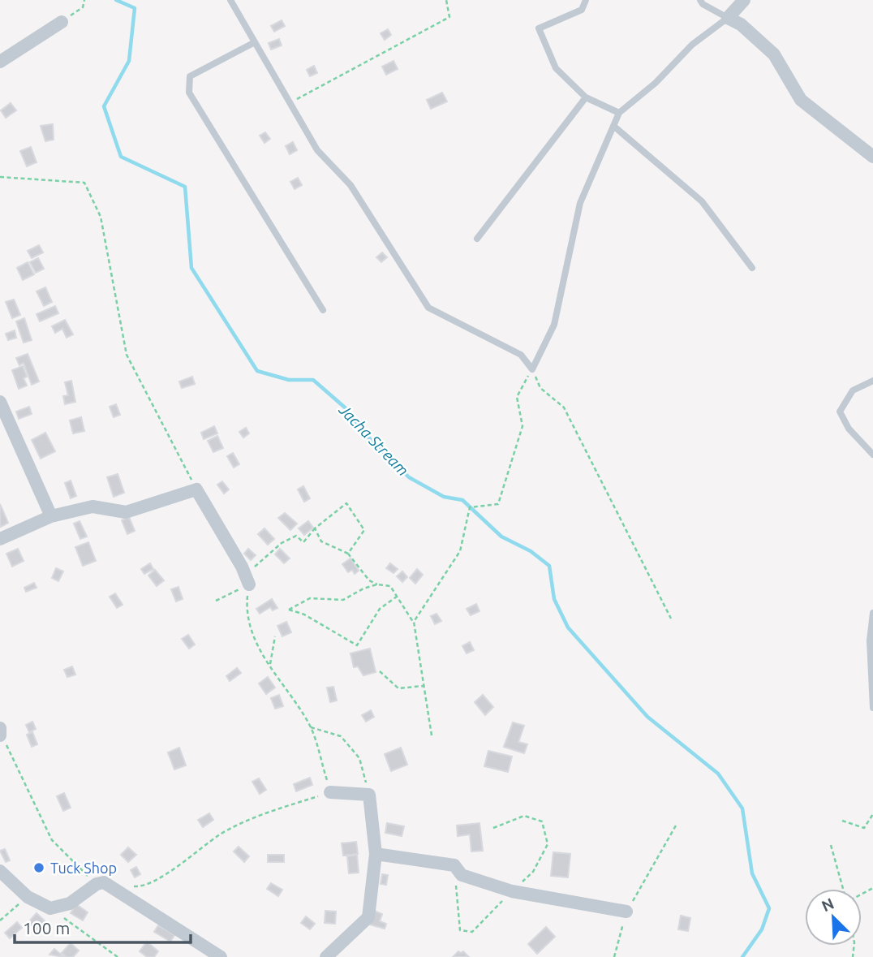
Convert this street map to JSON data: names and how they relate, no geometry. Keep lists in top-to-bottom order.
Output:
{
  "water": ["Jacha Stream"],
  "places": ["Tuck Shop"],
  "scale_bar": "100 m",
  "north": "top left"
}
